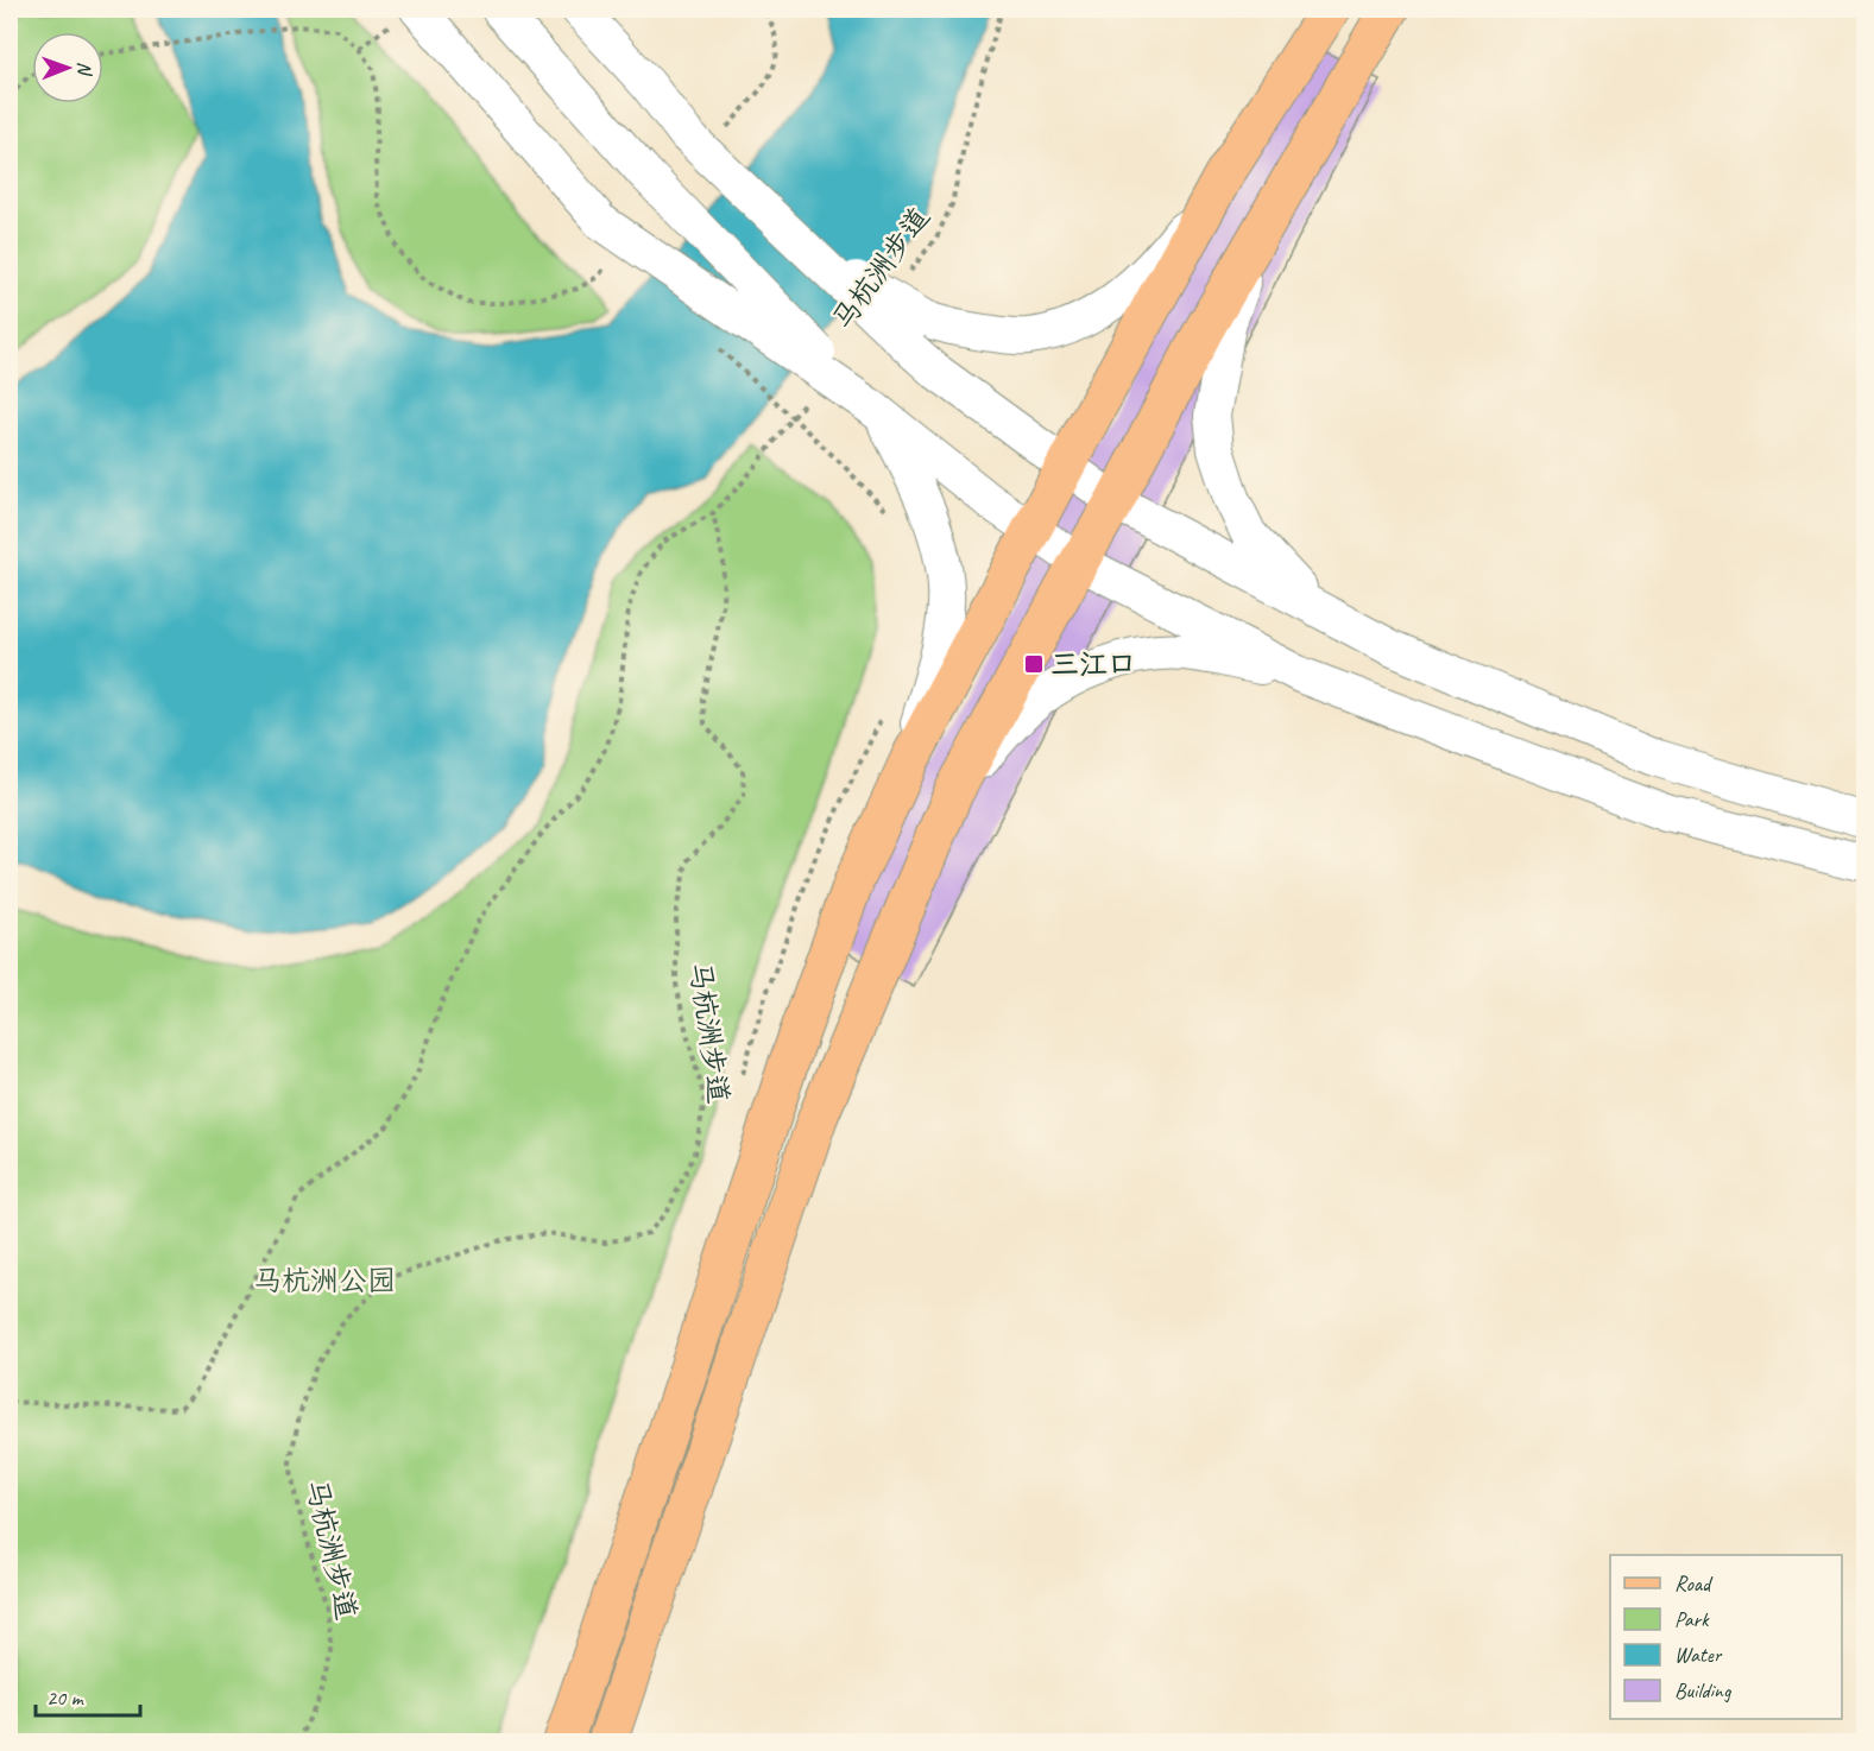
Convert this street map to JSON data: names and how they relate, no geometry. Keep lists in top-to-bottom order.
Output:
{
  "streets": {
    "path": ["马杭洲步道"]
  },
  "parks": ["马杭洲公园"],
  "places": {
    "transit": ["三江口"]
  },
  "legend": [
    "Road",
    "Park",
    "Water",
    "Building"
  ],
  "scale_bar": "20 m",
  "north": "right"
}
